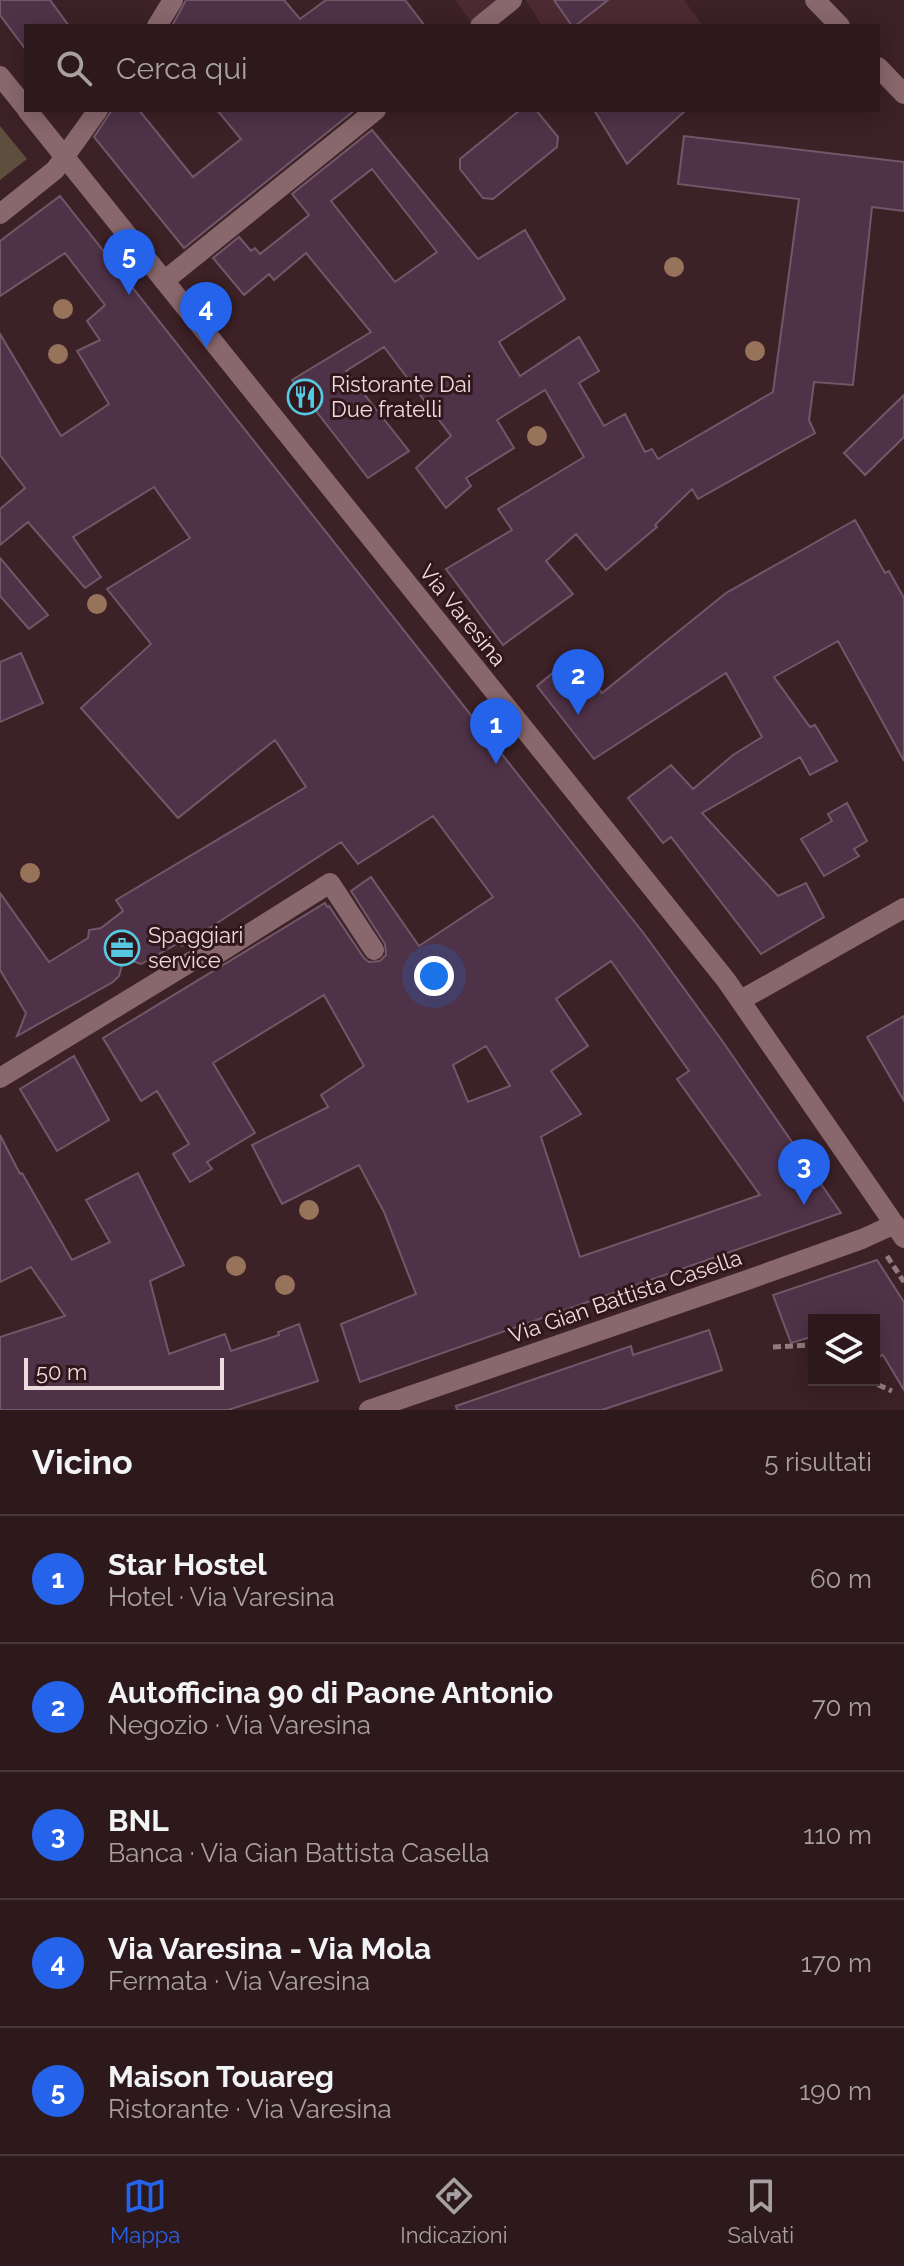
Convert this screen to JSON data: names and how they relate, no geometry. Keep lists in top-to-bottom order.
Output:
{
  "streets": {
    "street": ["Via Varesina", "Via Gian Battista Casella"]
  },
  "crossings": [
    ["Via Varesina", "Via Gian Battista Casella"]
  ],
  "places": {
    "restaurant": ["Ristorante Dai Due fratelli"],
    "office": ["Spaggiari service"]
  },
  "scale_bar": "50 m",
  "page": {
    "search": "Cerca qui",
    "pins": [
      "5",
      "4",
      "2",
      "1",
      "3"
    ],
    "scale": "50 m",
    "heading": ["Vicino", "5 risultati"],
    "list": [
      {
        "mark": "1",
        "name": "Star Hostel",
        "note": "Hotel · Via Varesina",
        "value": "60 m"
      },
      {
        "mark": "2",
        "name": "Autofficina 90 di Paone Antonio",
        "note": "Negozio · Via Varesina",
        "value": "70 m"
      },
      {
        "mark": "3",
        "name": "BNL",
        "note": "Banca · Via Gian Battista Casella",
        "value": "110 m"
      },
      {
        "mark": "4",
        "name": "Via Varesina - Via Mola",
        "note": "Fermata · Via Varesina",
        "value": "170 m"
      },
      {
        "mark": "5",
        "name": "Maison Touareg",
        "note": "Ristorante · Via Varesina",
        "value": "190 m"
      }
    ],
    "nav": ["Mappa", "Indicazioni", "Salvati"]
  }
}
